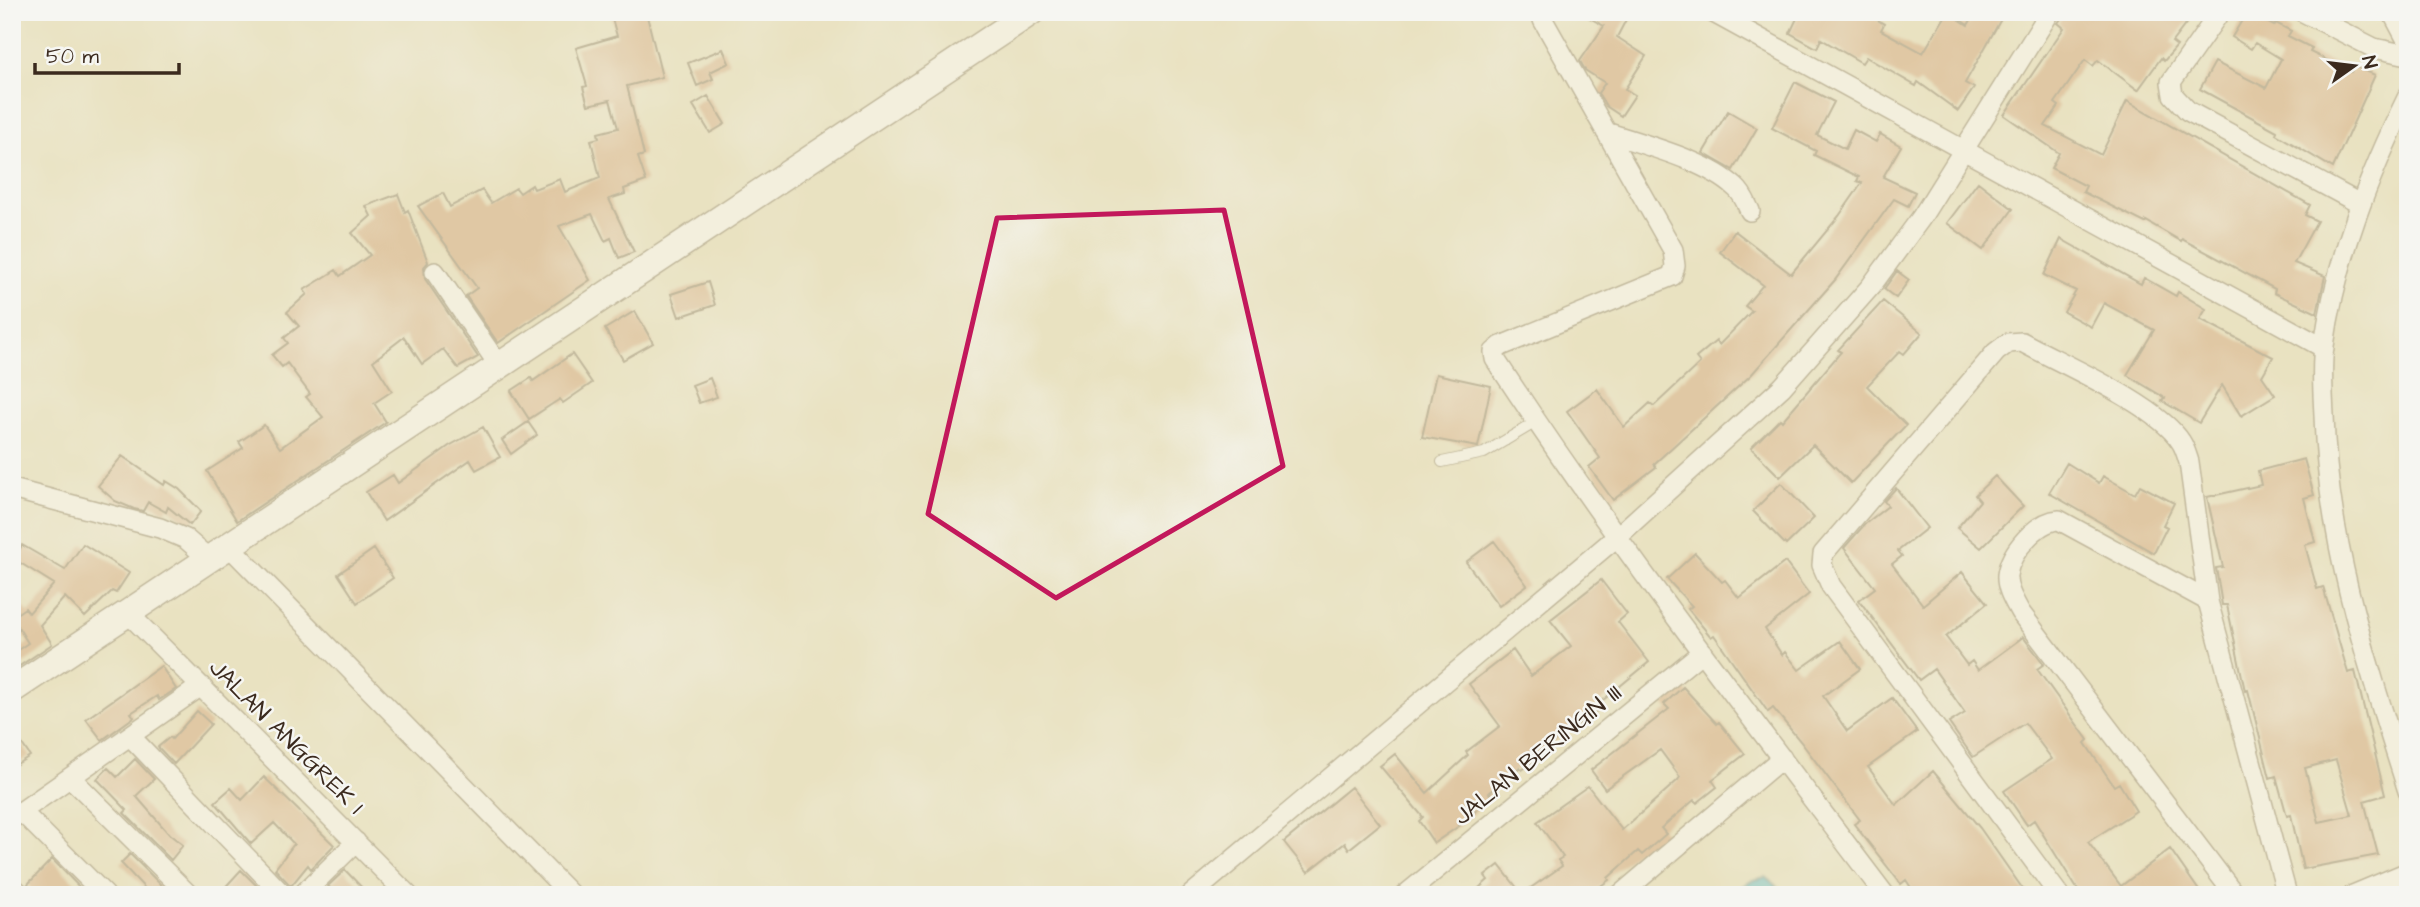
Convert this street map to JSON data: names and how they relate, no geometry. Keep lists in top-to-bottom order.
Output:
{
  "streets": {
    "street": ["JALAN ANGGREK 1", "JALAN BERINGIN III"]
  },
  "scale_bar": "50 m",
  "north": "right"
}
